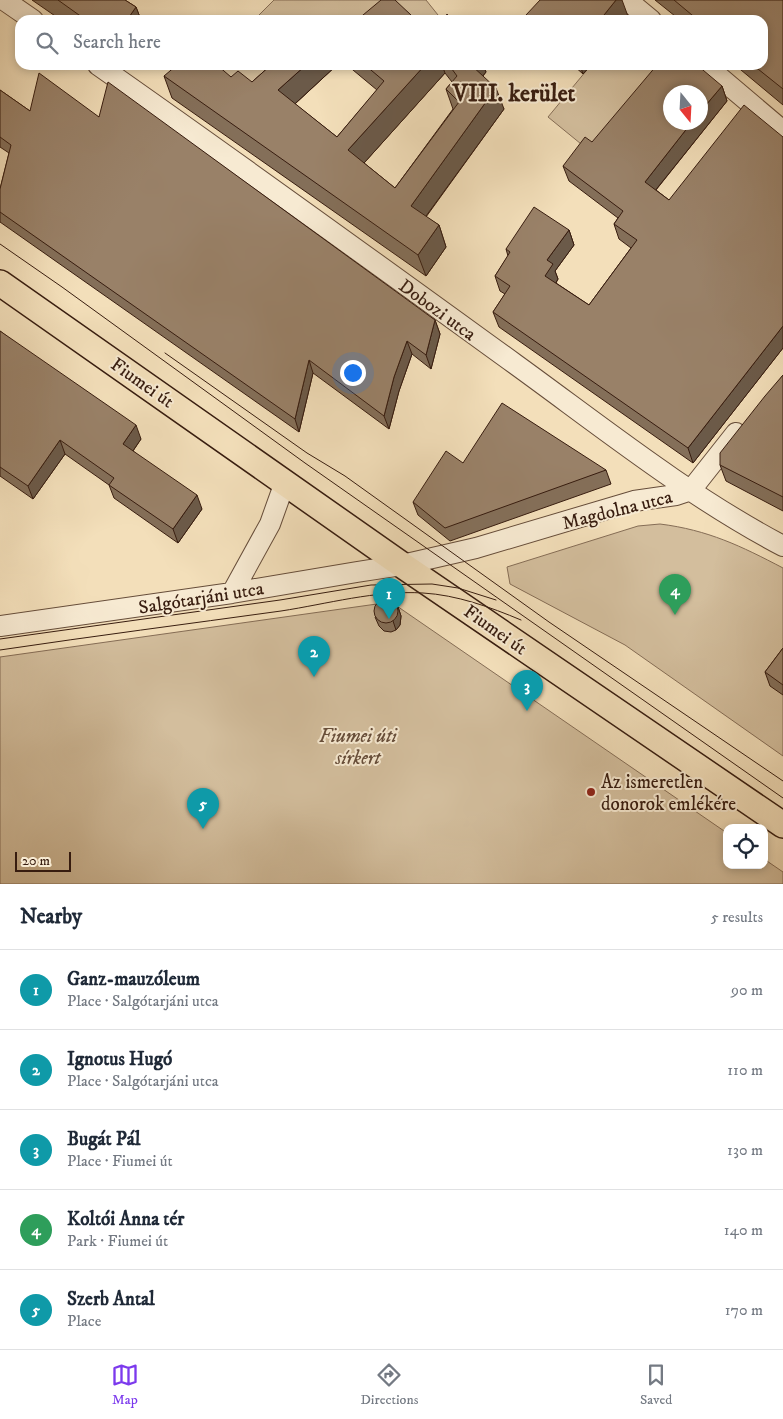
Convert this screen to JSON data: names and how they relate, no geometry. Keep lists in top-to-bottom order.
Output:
{
  "streets": {
    "main road": ["Fiumei út"],
    "street": ["Dobozi utca", "Magdolna utca", "Salgótarjáni utca"]
  },
  "crossings": [
    ["Dobozi utca", "Magdolna utca"],
    ["Fiumei út", "Magdolna utca"],
    ["Fiumei út", "Salgótarjáni utca"],
    ["Magdolna utca", "Salgótarjáni utca"]
  ],
  "districts": ["VIII. kerület"],
  "parks": ["Fiumei úti sírkert"],
  "places": ["Az ismeretlen donorok emlékére"],
  "scale_bar": "20 m",
  "north": "bottom",
  "page": {
    "search": "Search here",
    "pins": [
      "4",
      "1",
      "2",
      "3",
      "5"
    ],
    "scale": "20 m",
    "heading": ["Nearby", "5 results"],
    "list": [
      {
        "mark": "1",
        "name": "Ganz-mauzóleum",
        "note": "Place · Salgótarjáni utca",
        "value": "90 m"
      },
      {
        "mark": "2",
        "name": "Ignotus Hugó",
        "note": "Place · Salgótarjáni utca",
        "value": "110 m"
      },
      {
        "mark": "3",
        "name": "Bugát Pál",
        "note": "Place · Fiumei út",
        "value": "130 m"
      },
      {
        "mark": "4",
        "name": "Koltói Anna tér",
        "note": "Park · Fiumei út",
        "value": "140 m"
      },
      {
        "mark": "5",
        "name": "Szerb Antal",
        "note": "Place",
        "value": "170 m"
      }
    ],
    "nav": ["Map", "Directions", "Saved"]
  }
}
